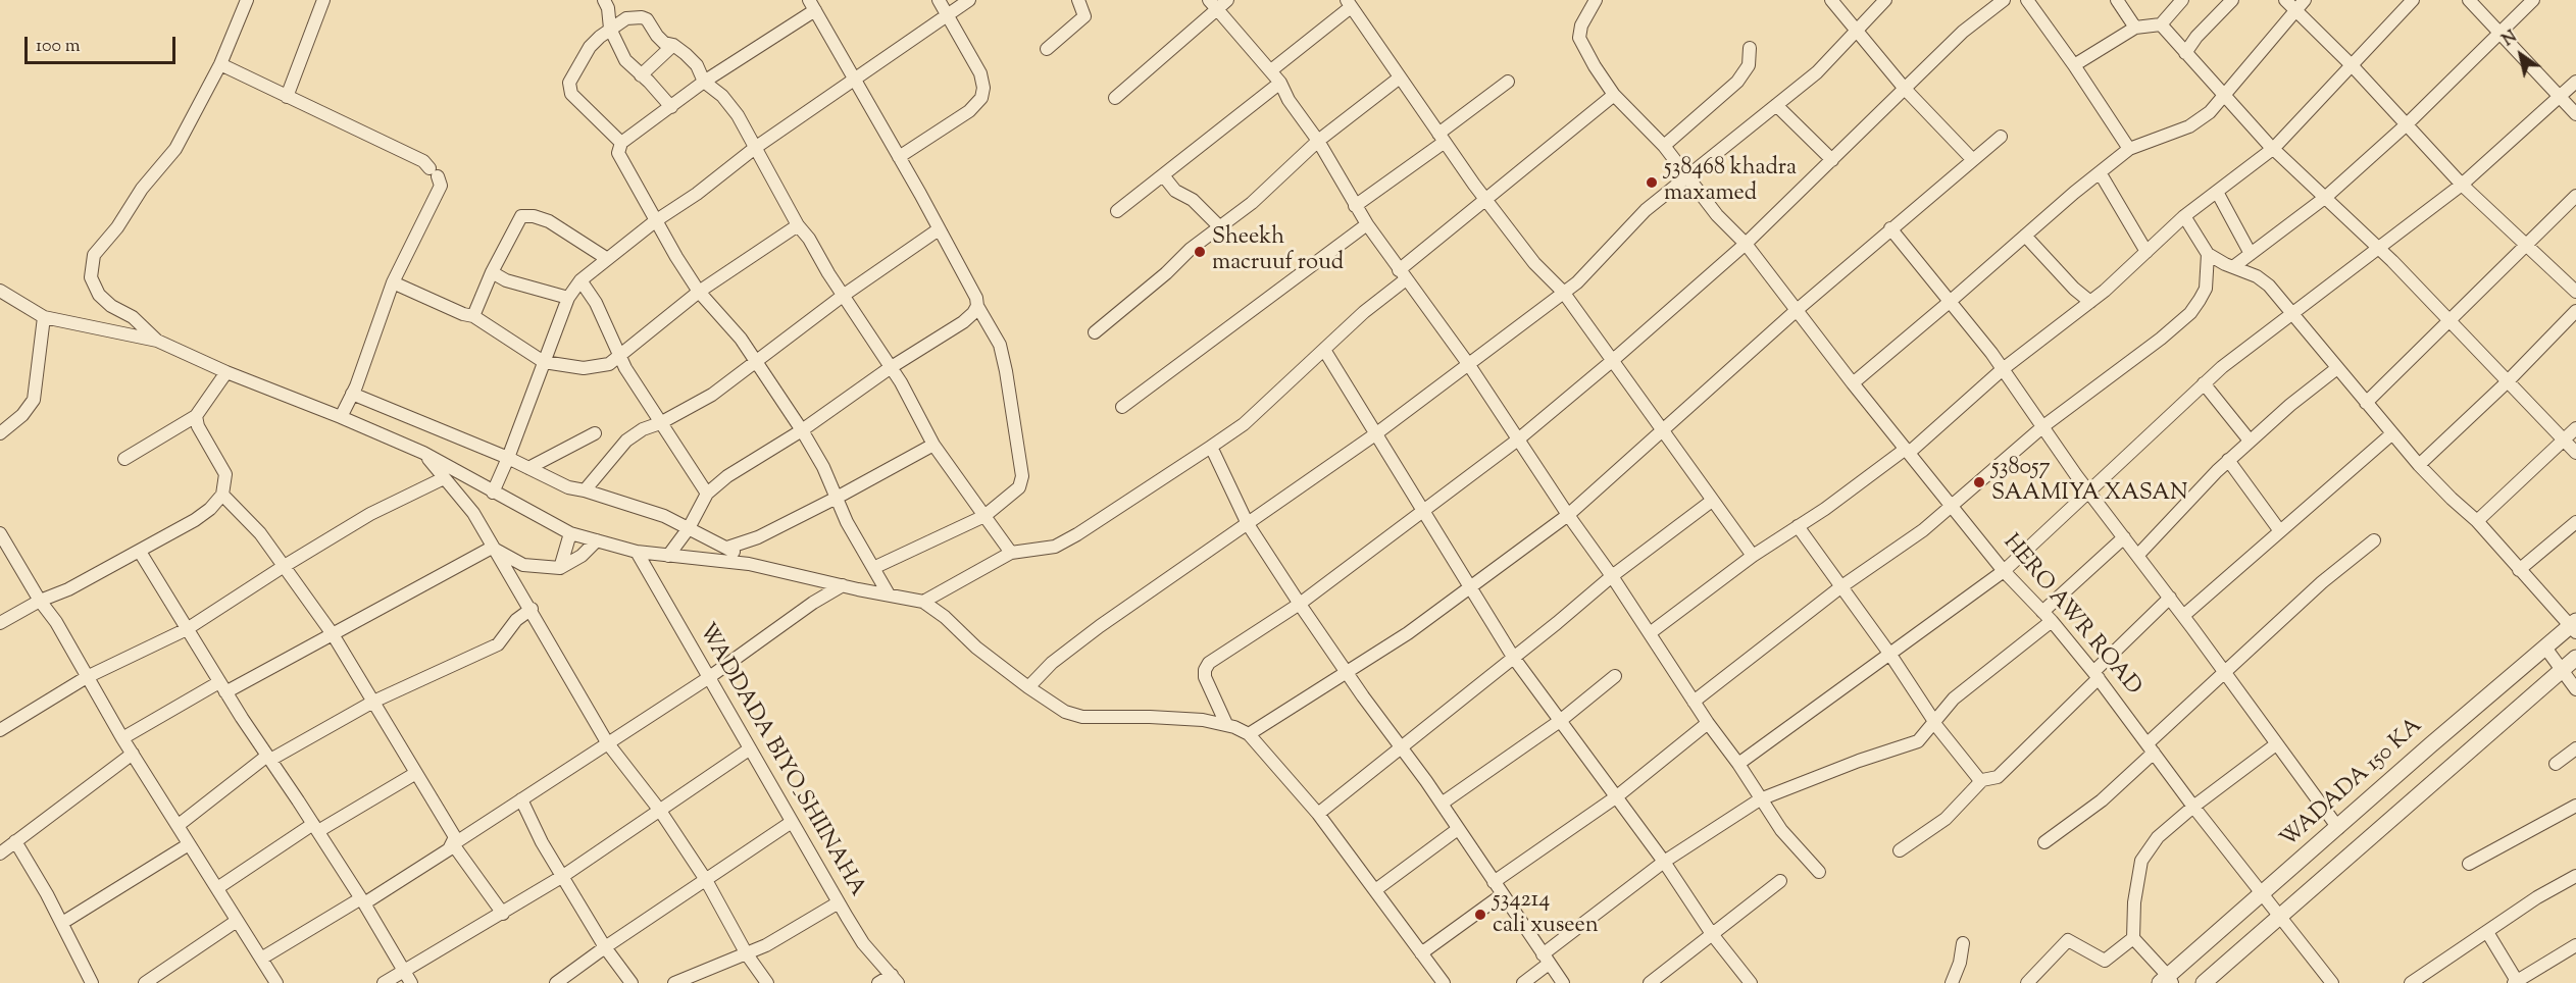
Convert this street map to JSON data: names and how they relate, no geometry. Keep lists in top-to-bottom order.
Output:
{
  "streets": {
    "street": ["HERO AWR ROAD", "WADDADA BIYO_SHIINAHA", "WADADA 150 KA"]
  },
  "crossings": [
    ["HERO AWR ROAD", "WADADA 150 KA"]
  ],
  "places": [
    "538468 khadra maxamed",
    "Sheekh macruuf roud",
    "538057 SAAMIYA XASAN",
    "534214 cali xuseen"
  ],
  "scale_bar": "100 m",
  "north": "top left"
}
